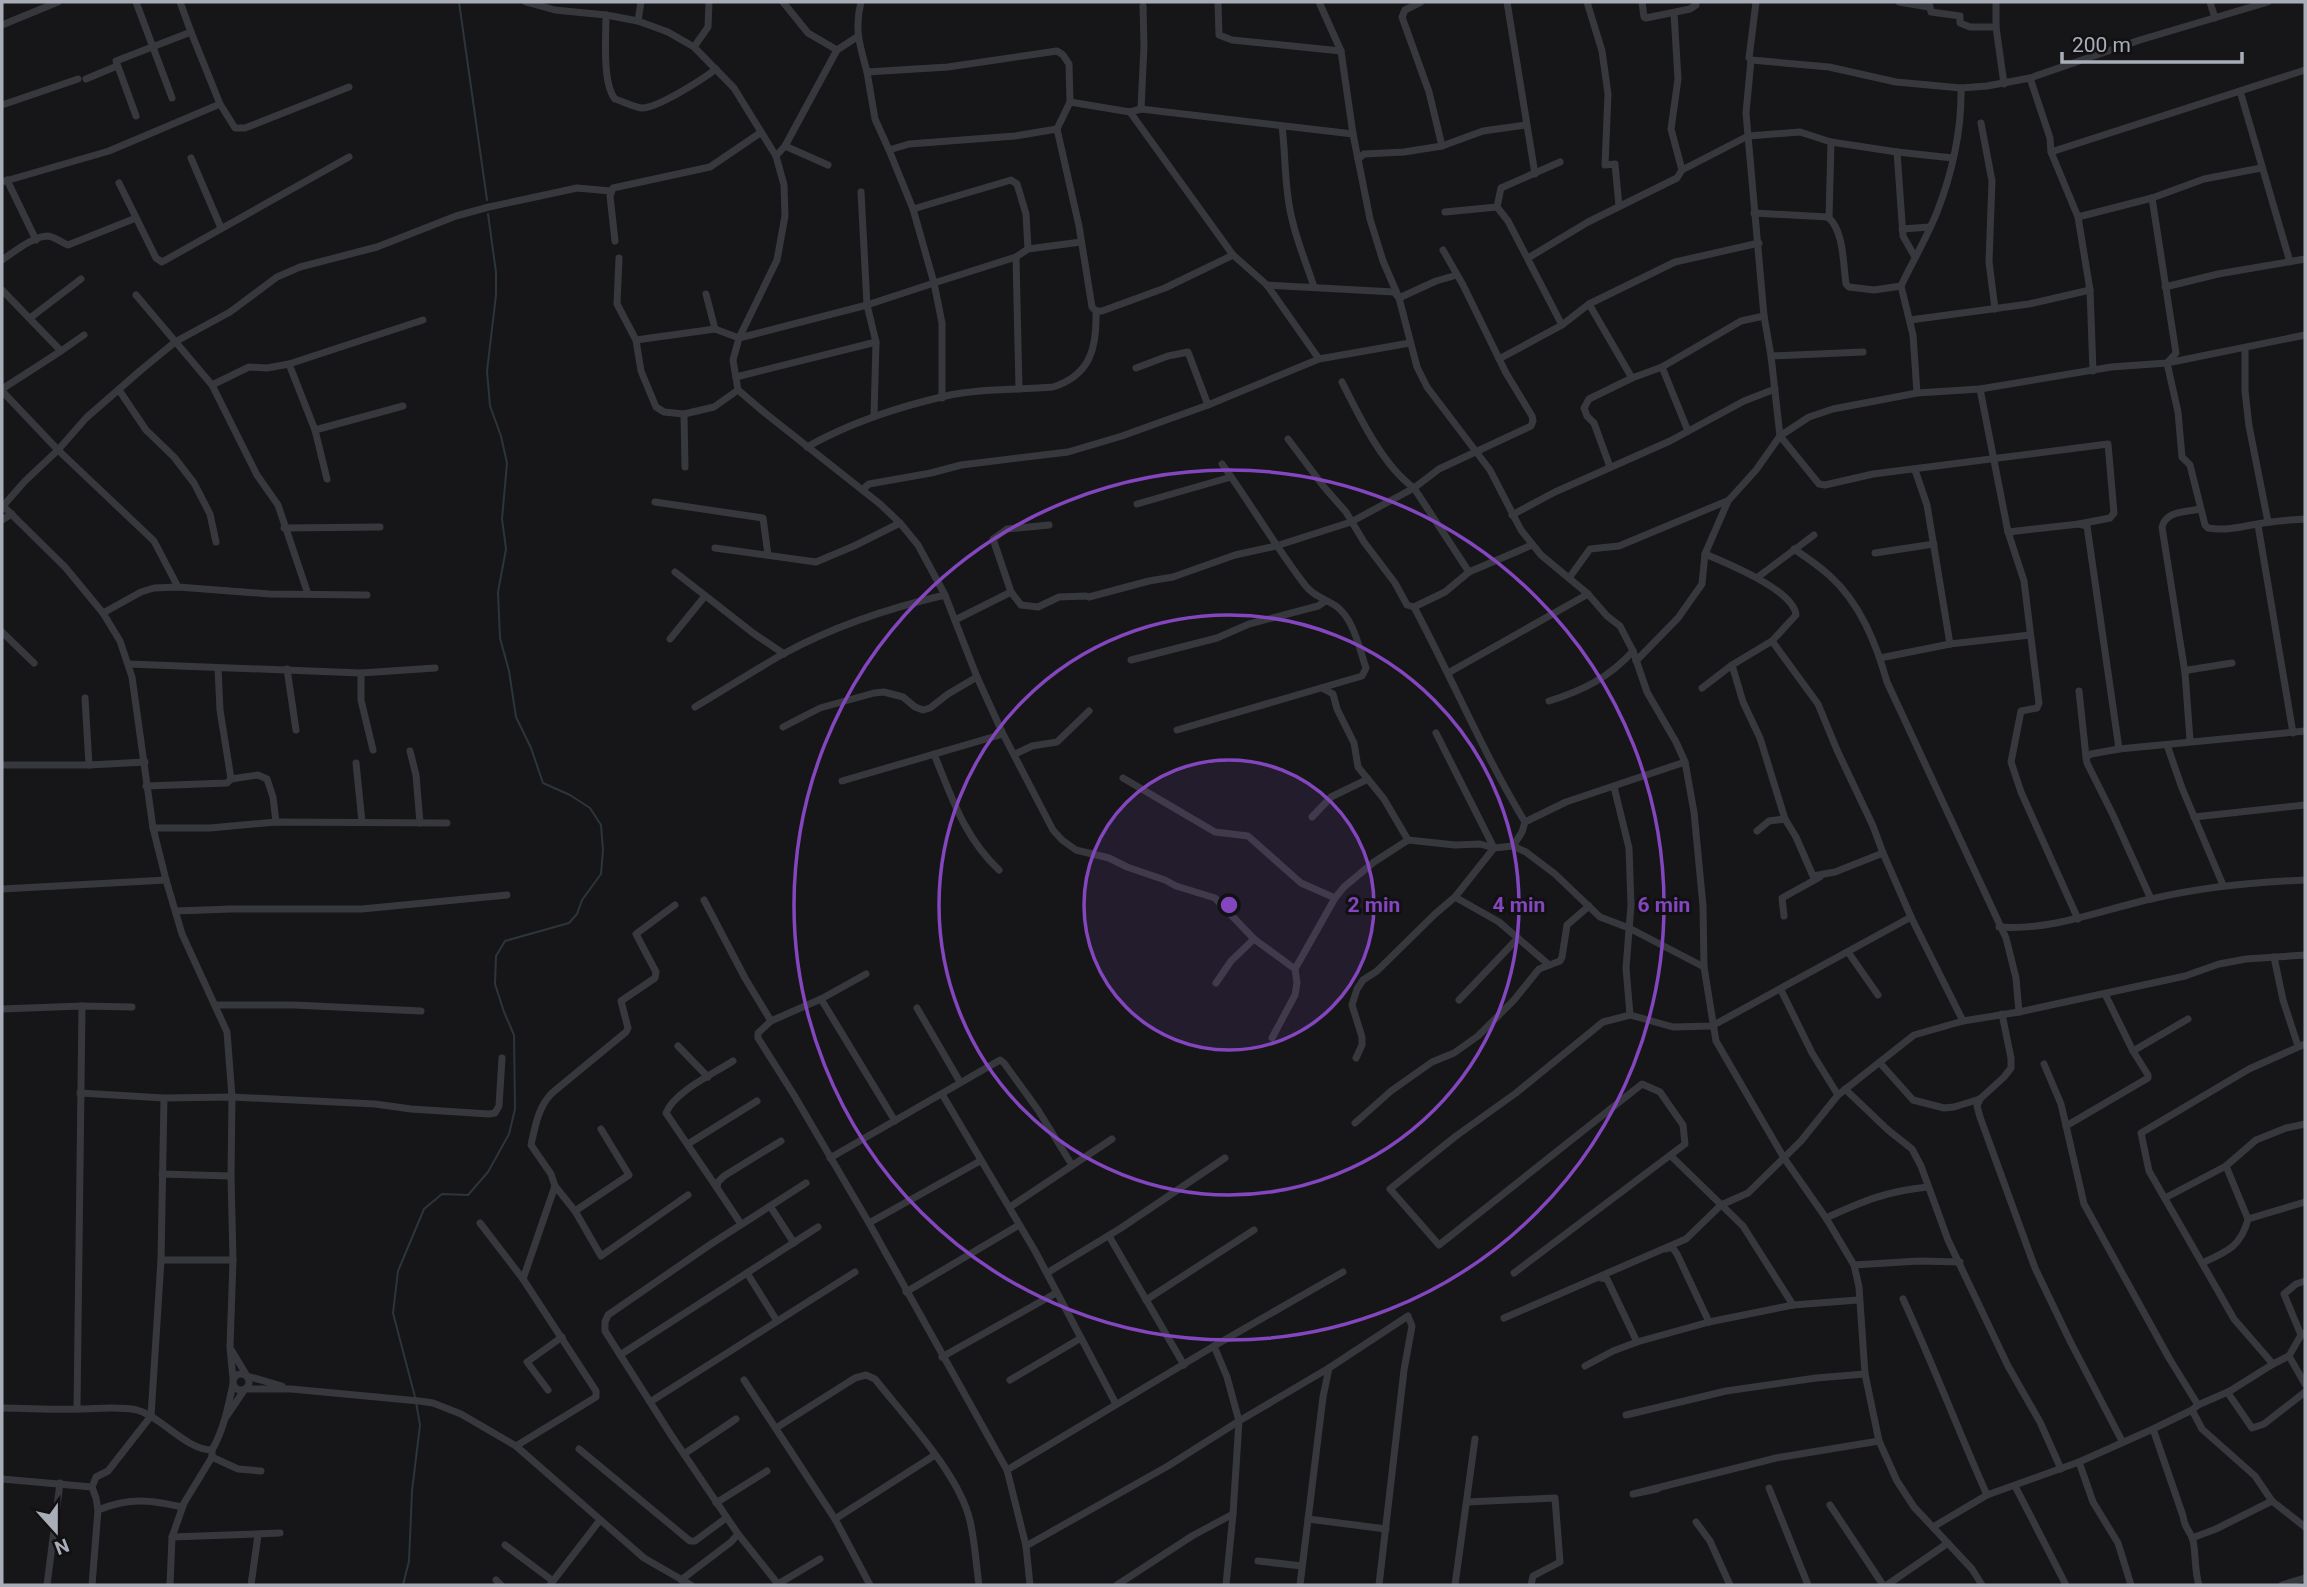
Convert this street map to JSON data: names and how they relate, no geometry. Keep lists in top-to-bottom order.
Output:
{
  "scale_bar": "200 m",
  "north": "bottom",
  "rings": ["2 min", "4 min", "6 min"]
}
